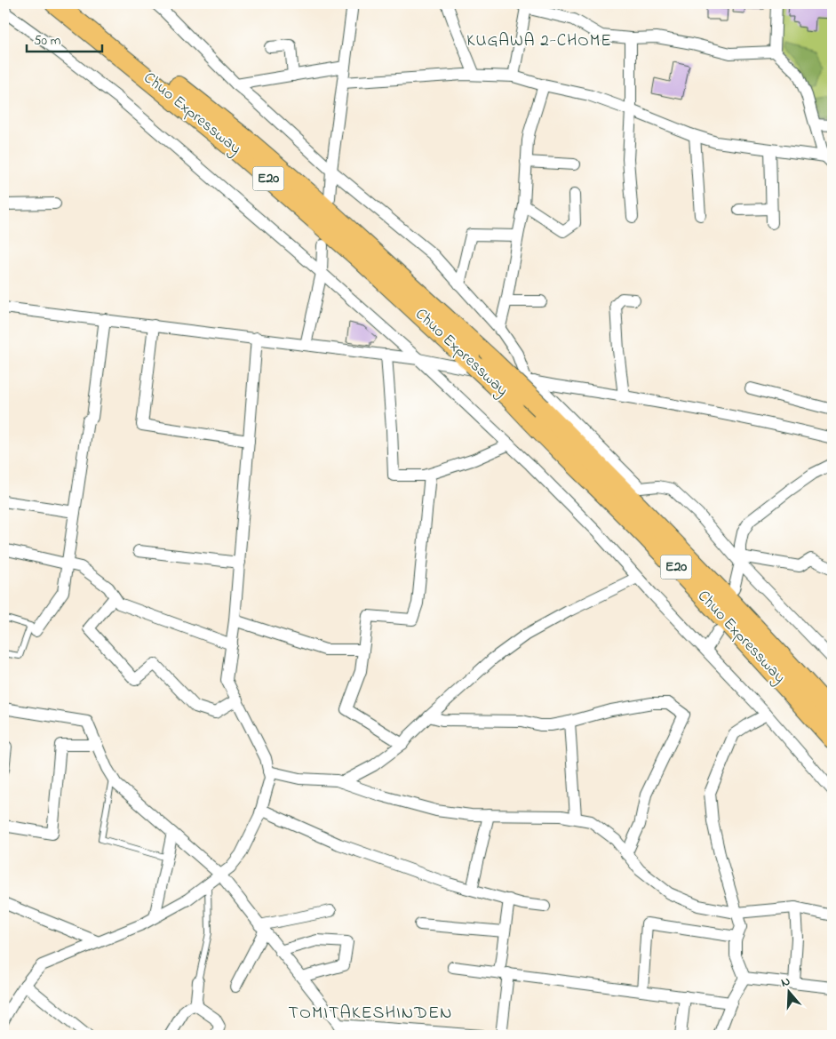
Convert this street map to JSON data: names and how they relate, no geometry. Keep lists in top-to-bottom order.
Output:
{
  "streets": {
    "highway": ["Chuo Expressway", "E20"]
  },
  "districts": ["KUGAWA 2-CHOME", "TOMITAKESHINDEN"],
  "scale_bar": "50 m",
  "north": "top"
}
